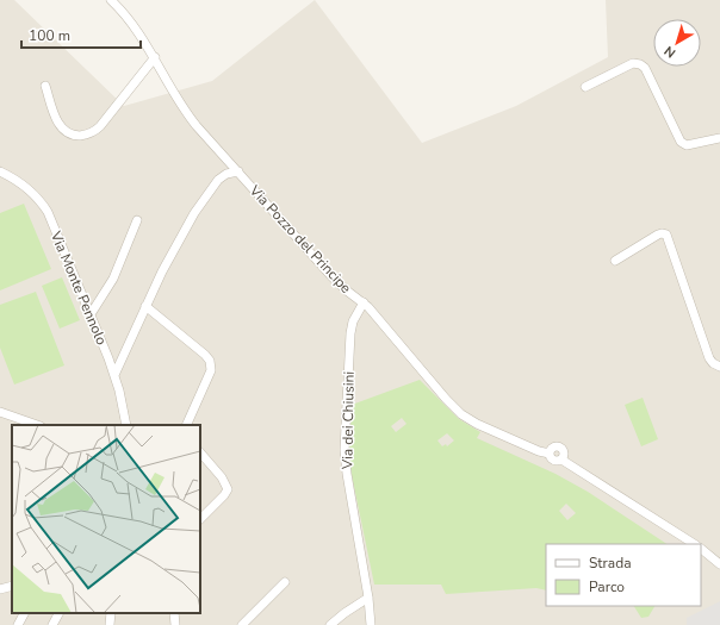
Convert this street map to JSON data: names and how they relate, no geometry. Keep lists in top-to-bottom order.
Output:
{
  "streets": {
    "street": ["Via Pozzo del Principe", "Via Monte Pennolo", "Via dei Chiusini"]
  },
  "crossings": [
    ["Via Pozzo del Principe", "Via dei Chiusini"]
  ],
  "legend": ["Strada", "Parco"],
  "scale_bar": "100 m",
  "north": "bottom left"
}
